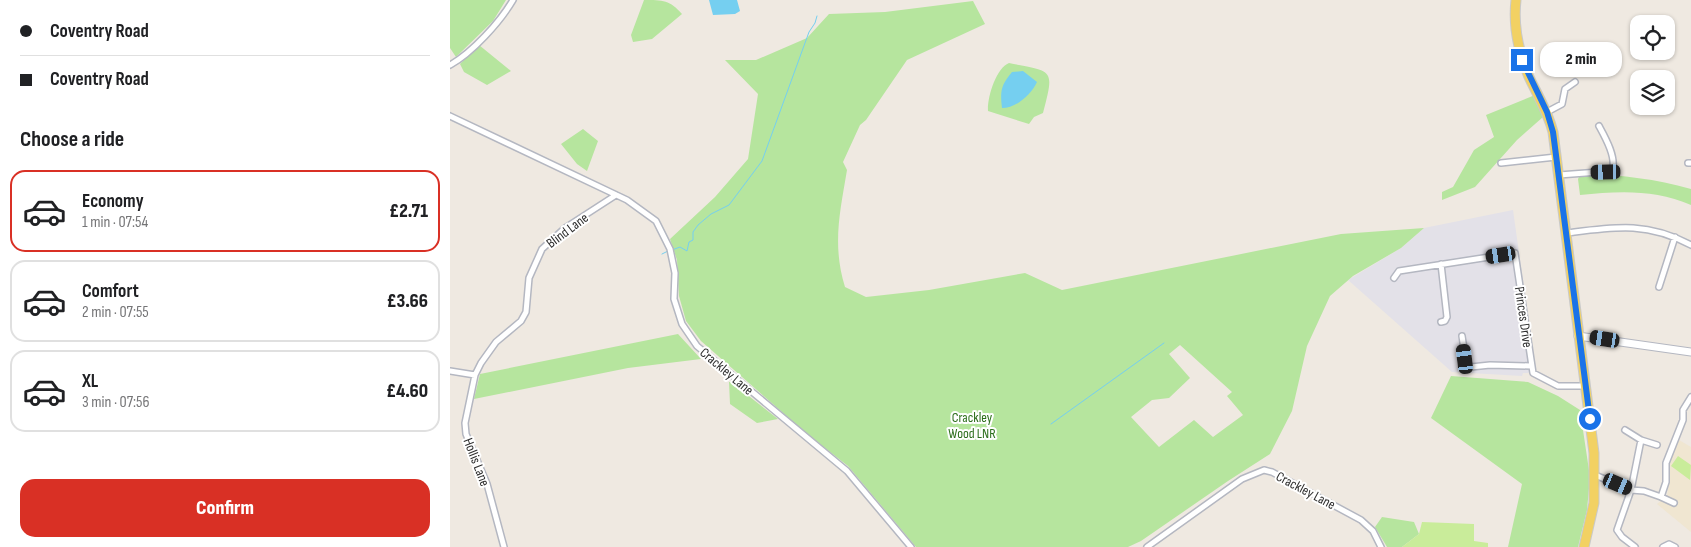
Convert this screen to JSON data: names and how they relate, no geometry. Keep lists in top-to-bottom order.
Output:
{
  "streets": {
    "street": [
      "Blind Lane",
      "Princes Drive",
      "Crackley Lane",
      "Hollis Lane"
    ]
  },
  "crossings": [
    ["Blind Lane", "Crackley Lane"],
    ["Blind Lane", "Hollis Lane"]
  ],
  "parks": ["Crackley Wood LNR"],
  "page": {
    "banner": ["Coventry Road", "Coventry Road"],
    "bubble": "2 min",
    "heading": "Choose a ride",
    "list": [
      {
        "name": "Economy",
        "note": "1 min · 07:54",
        "value": "£2.71"
      },
      {
        "name": "Comfort",
        "note": "2 min · 07:55",
        "value": "£3.66"
      },
      {
        "name": "XL",
        "note": "3 min · 07:56",
        "value": "£4.60"
      }
    ],
    "buttons": "Confirm"
  }
}
